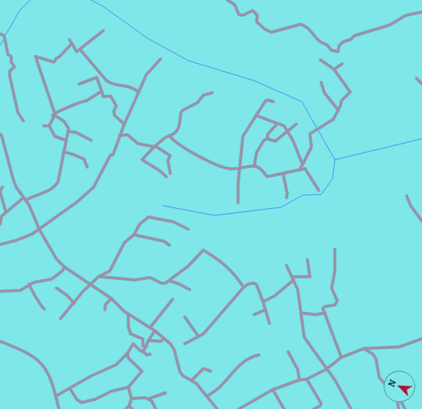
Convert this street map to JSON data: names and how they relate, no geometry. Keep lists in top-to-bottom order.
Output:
{
  "north": "top left"
}
